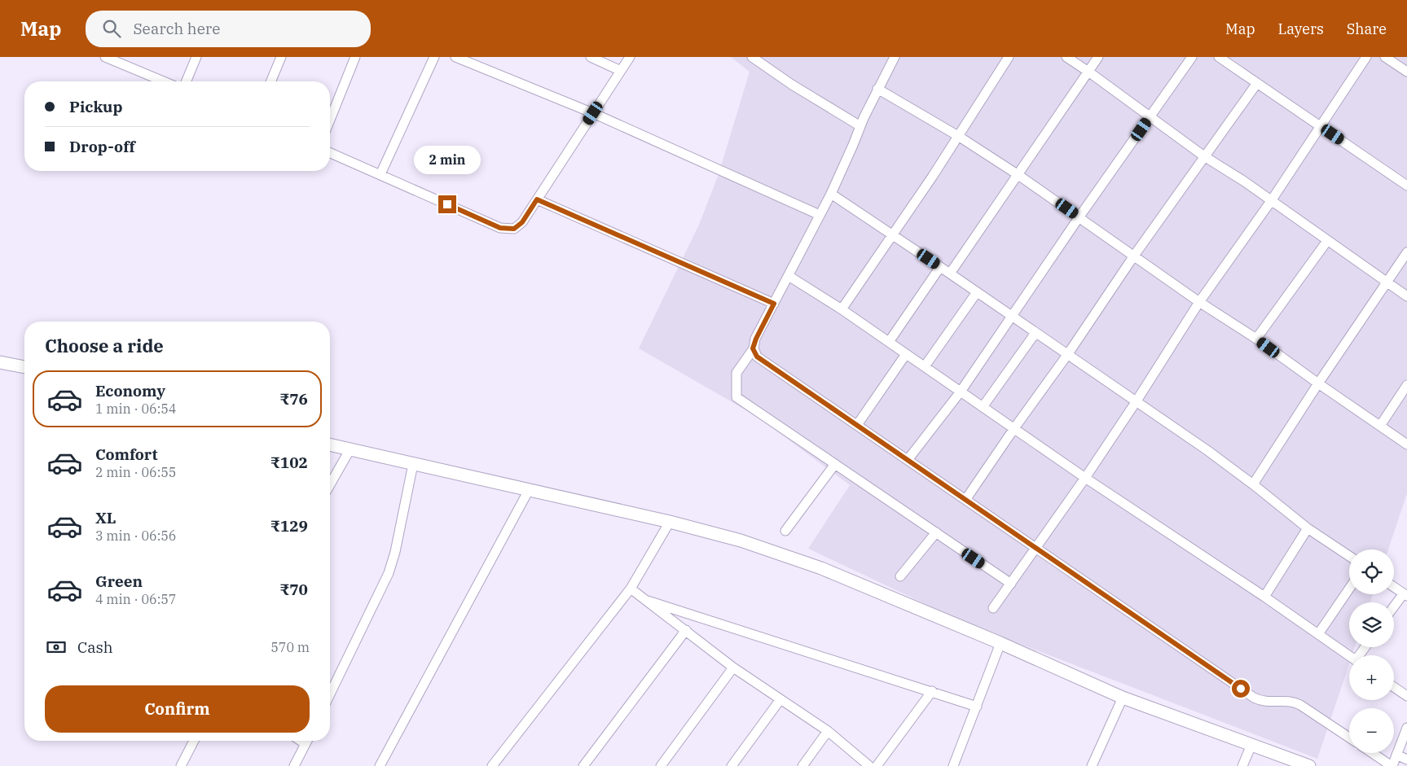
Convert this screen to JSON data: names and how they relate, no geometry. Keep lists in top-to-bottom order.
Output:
{
  "page": {
    "header": "Map",
    "search": "Search here",
    "nav": ["Map", "Layers", "Share"],
    "banner": ["Pickup", "Drop-off"],
    "bubble": "2 min",
    "heading": "Choose a ride",
    "list": [
      {
        "name": "Economy",
        "note": "1 min · 06:54",
        "value": "₹76"
      },
      {
        "name": "Comfort",
        "note": "2 min · 06:55",
        "value": "₹102"
      },
      {
        "name": "XL",
        "note": "3 min · 06:56",
        "value": "₹129"
      },
      {
        "name": "Green",
        "note": "4 min · 06:57",
        "value": "₹70"
      }
    ],
    "map_buttons": ["+", "−"],
    "pay": ["Cash", "570 m"],
    "buttons": "Confirm"
  }
}
